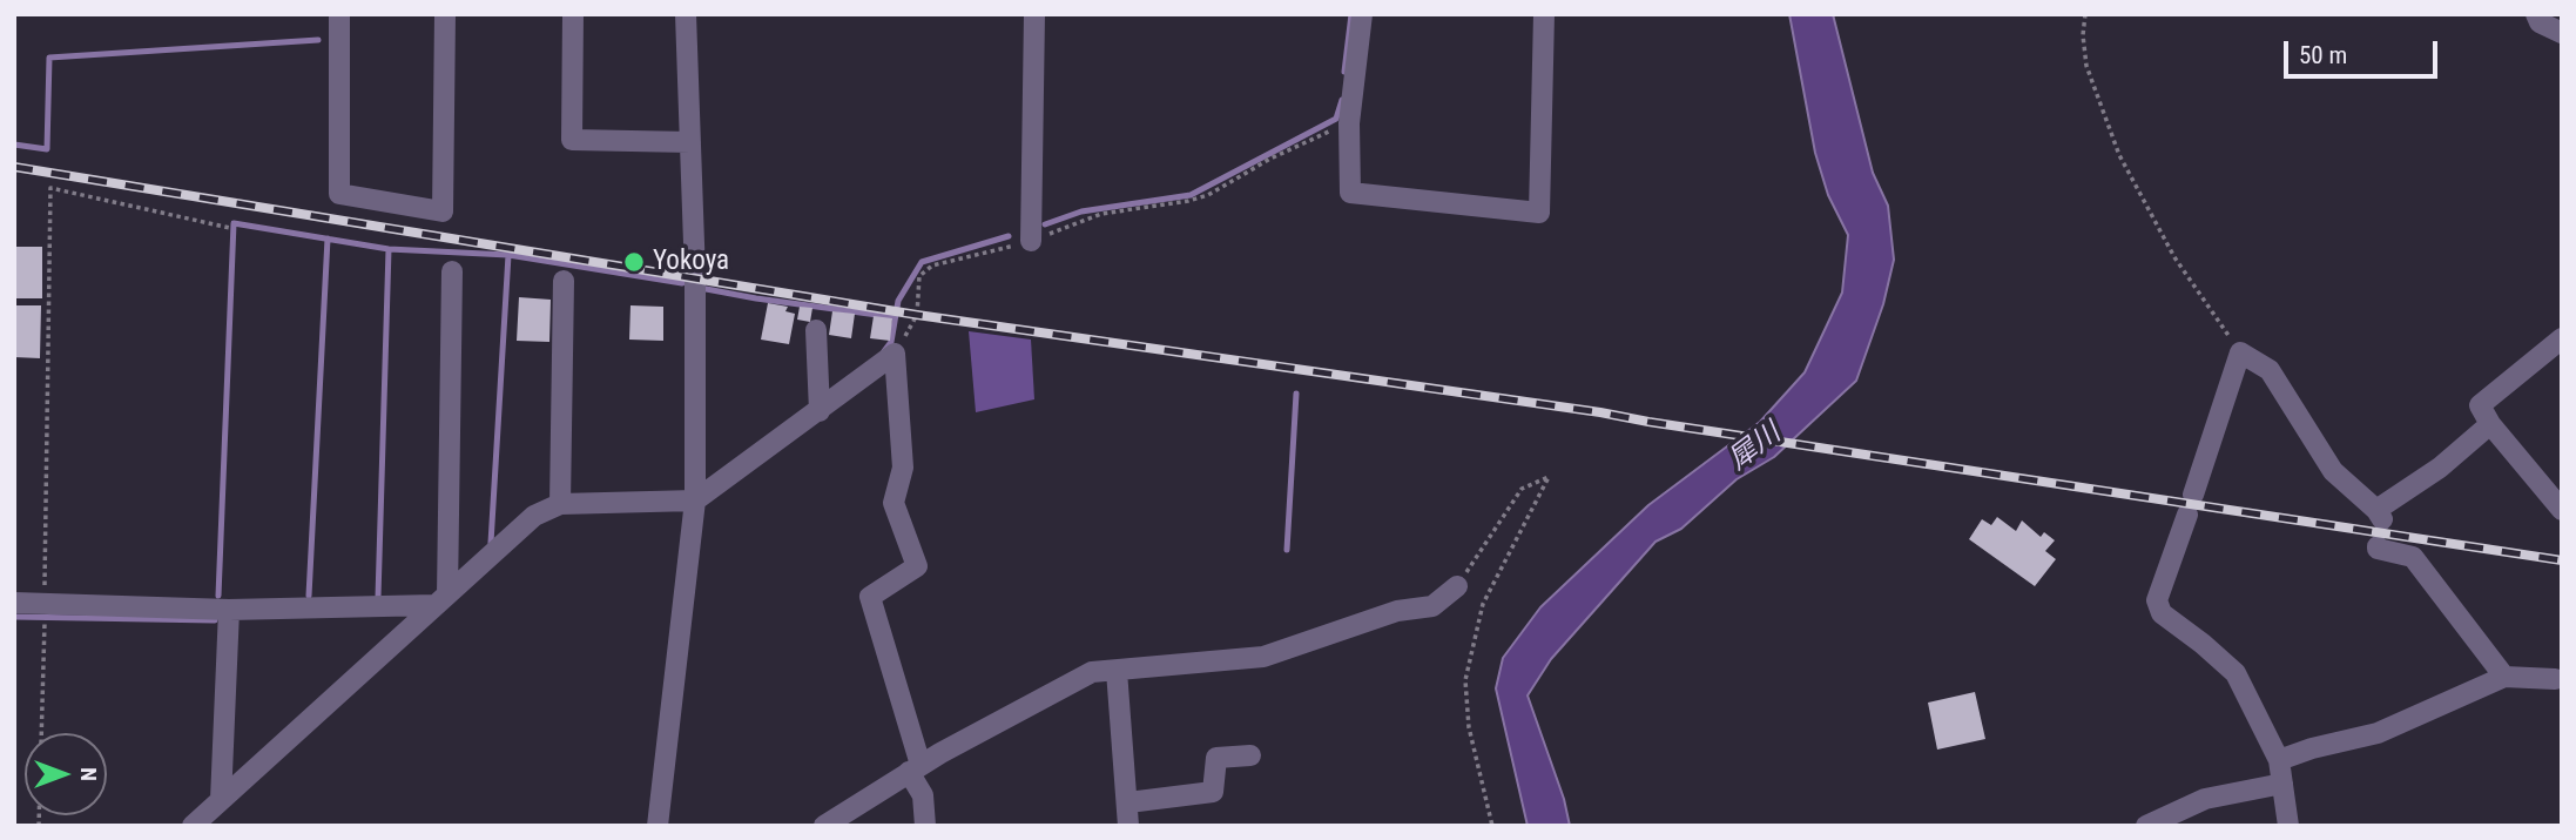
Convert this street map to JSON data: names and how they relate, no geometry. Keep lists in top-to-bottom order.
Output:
{
  "water": ["犀川"],
  "places": ["Yokoya"],
  "scale_bar": "50 m",
  "north": "right"
}
